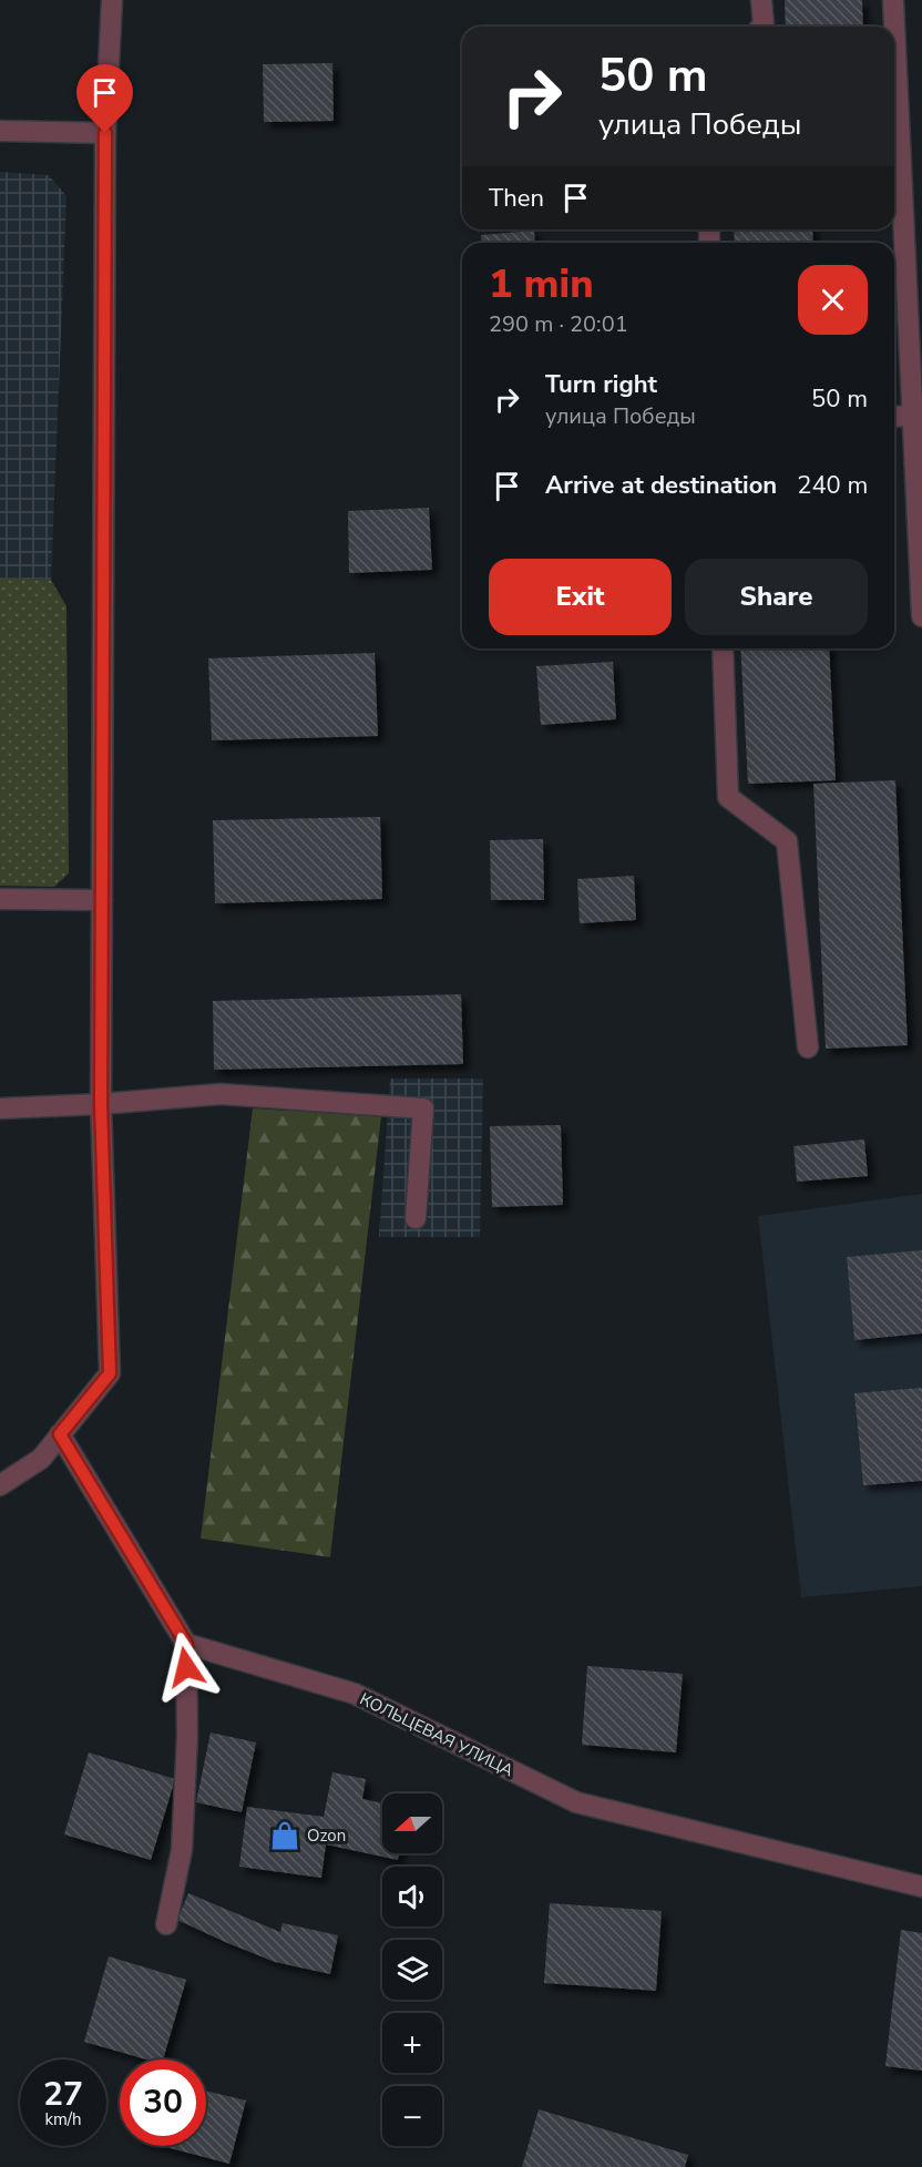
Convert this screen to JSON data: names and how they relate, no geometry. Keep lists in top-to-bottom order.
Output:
{
  "streets": {
    "street": ["КОЛЬЦЕВАЯ УЛИЦА"]
  },
  "places": {
    "shop": ["Ozon"]
  },
  "north": "left",
  "page": {
    "turn": ["50 m", "улица Победы"],
    "then": "Then",
    "heading": ["1 min", "290 m · 20:01"],
    "list": [
      {
        "name": "Turn right",
        "note": "улица Победы",
        "value": "50 m"
      },
      {
        "name": "Arrive at destination",
        "value": "240 m"
      }
    ],
    "buttons": ["Exit", "Share"],
    "map_buttons": ["+", "−"],
    "speed": "27 km/h",
    "limit": "30"
  }
}
